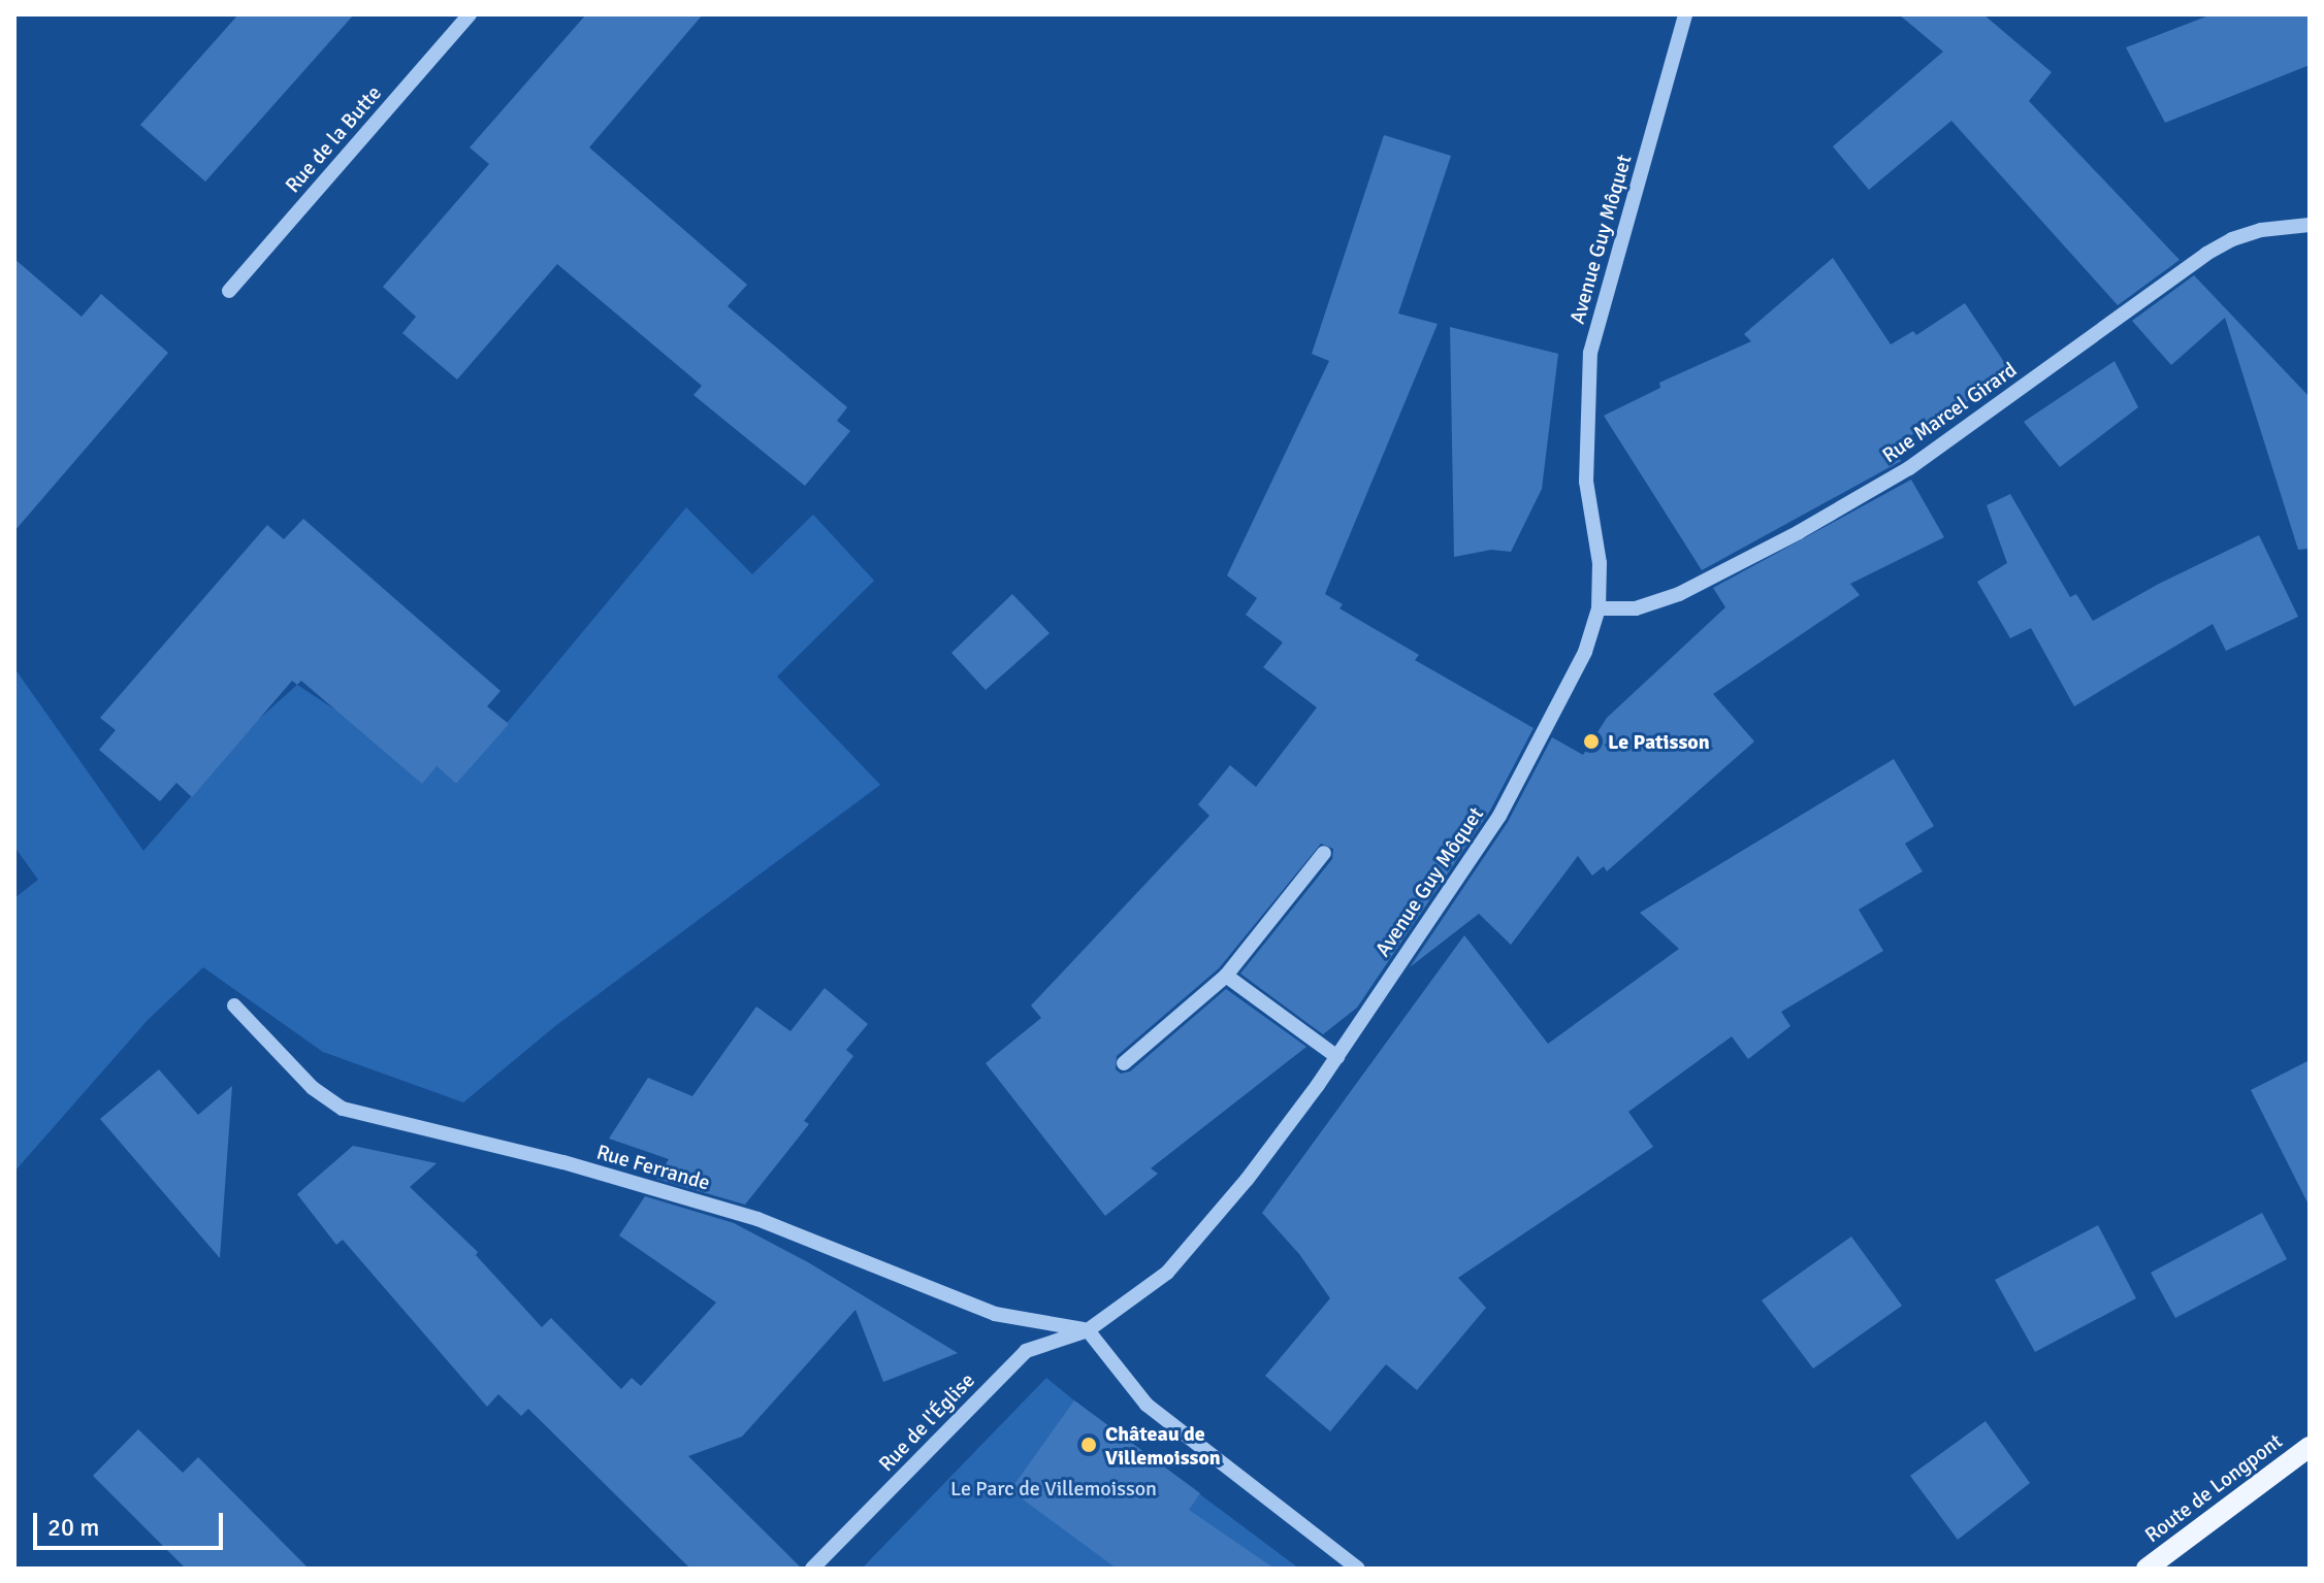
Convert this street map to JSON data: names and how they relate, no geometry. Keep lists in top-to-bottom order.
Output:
{
  "streets": {
    "main road": ["Route de Longpont"],
    "street": [
      "Rue de la Butte",
      "Avenue Guy Môquet",
      "Rue Marcel Girard",
      "Rue Ferrande",
      "Rue de l'Église"
    ]
  },
  "crossings": [
    ["Avenue Guy Môquet", "Rue Marcel Girard"],
    ["Avenue Guy Môquet", "Rue Ferrande"],
    ["Avenue Guy Môquet", "Rue de l'Église"],
    ["Rue Ferrande", "Rue de l'Église"]
  ],
  "parks": ["Le Parc de Villemoisson"],
  "places": ["Le Patisson", "Château de Villemoisson"],
  "scale_bar": "20 m"
}
